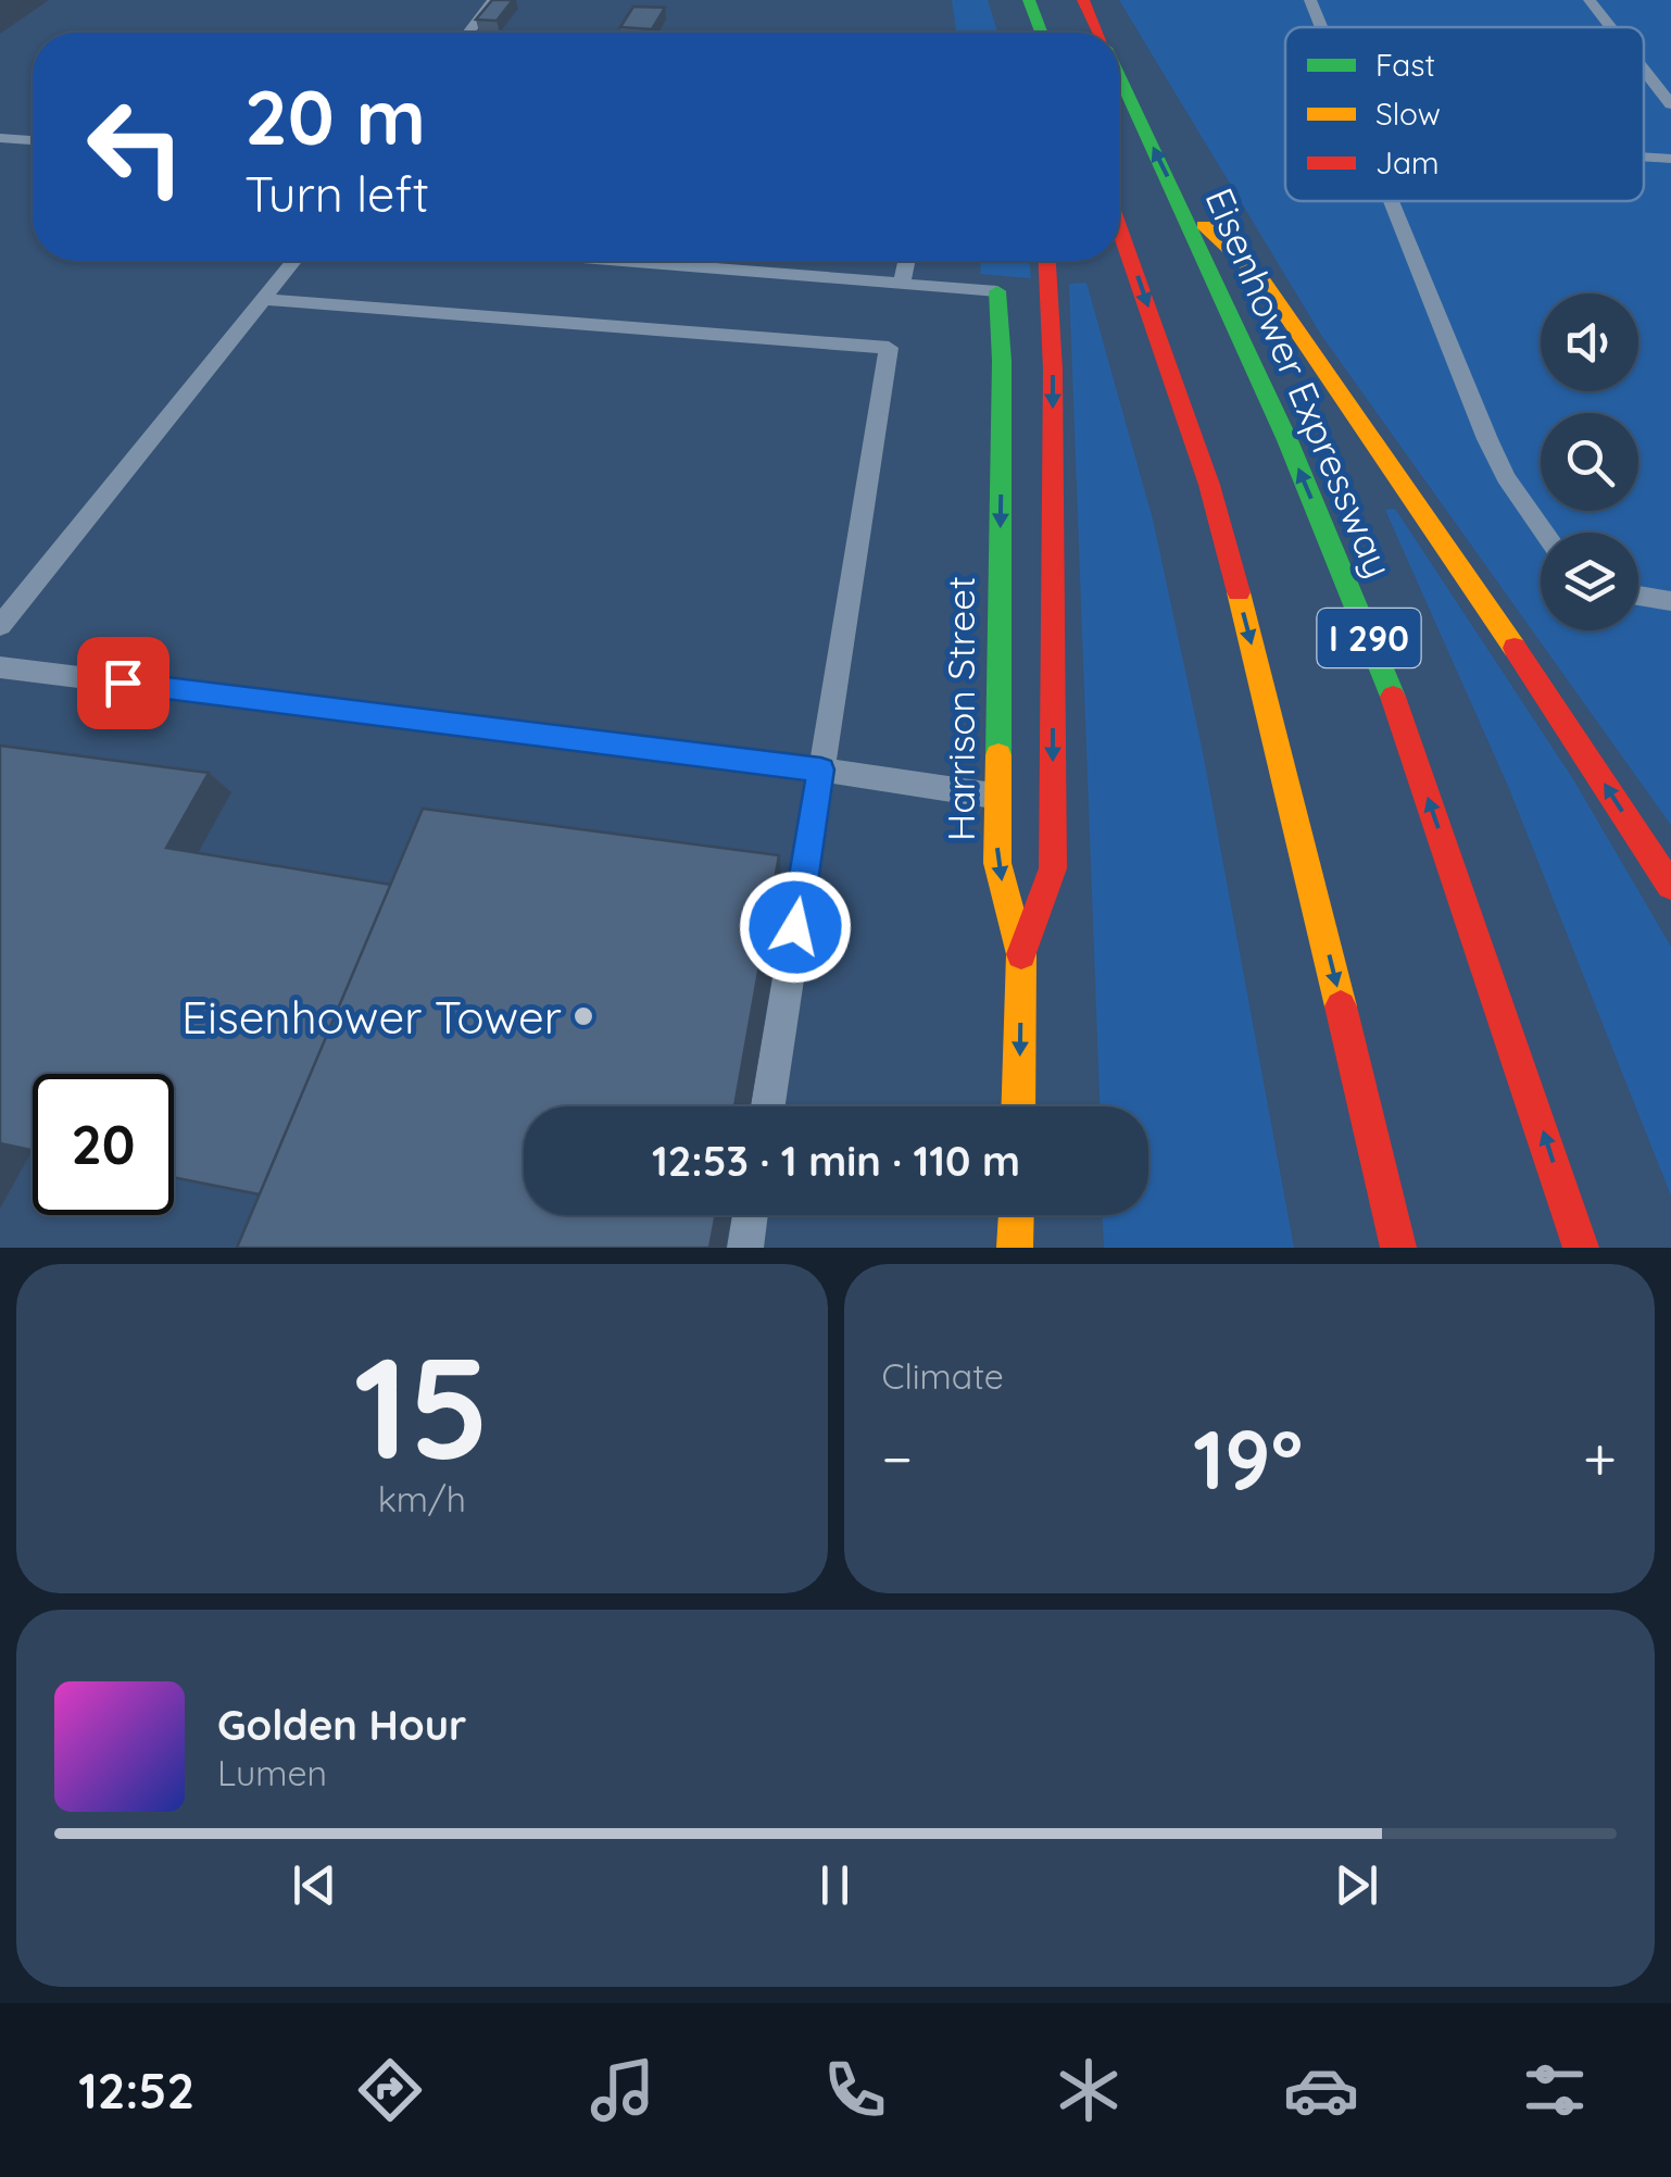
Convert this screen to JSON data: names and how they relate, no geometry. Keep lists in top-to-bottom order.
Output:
{
  "streets": {
    "main road": ["Eisenhower Expressway", "I 290", "Harrison Street"]
  },
  "places": ["Eisenhower Tower"],
  "legend": ["Fast", "Slow", "Jam"],
  "page": {
    "turn": ["20 m", "Turn left"],
    "limit": "20",
    "trip": "12:53 · 1 min · 110 m",
    "tile": [
      ["15", "km/h"],
      "Climate"
    ],
    "heat": ["−", "19°", "+"],
    "song": ["Golden Hour", "Lumen"],
    "tabs": "12:52"
  }
}
